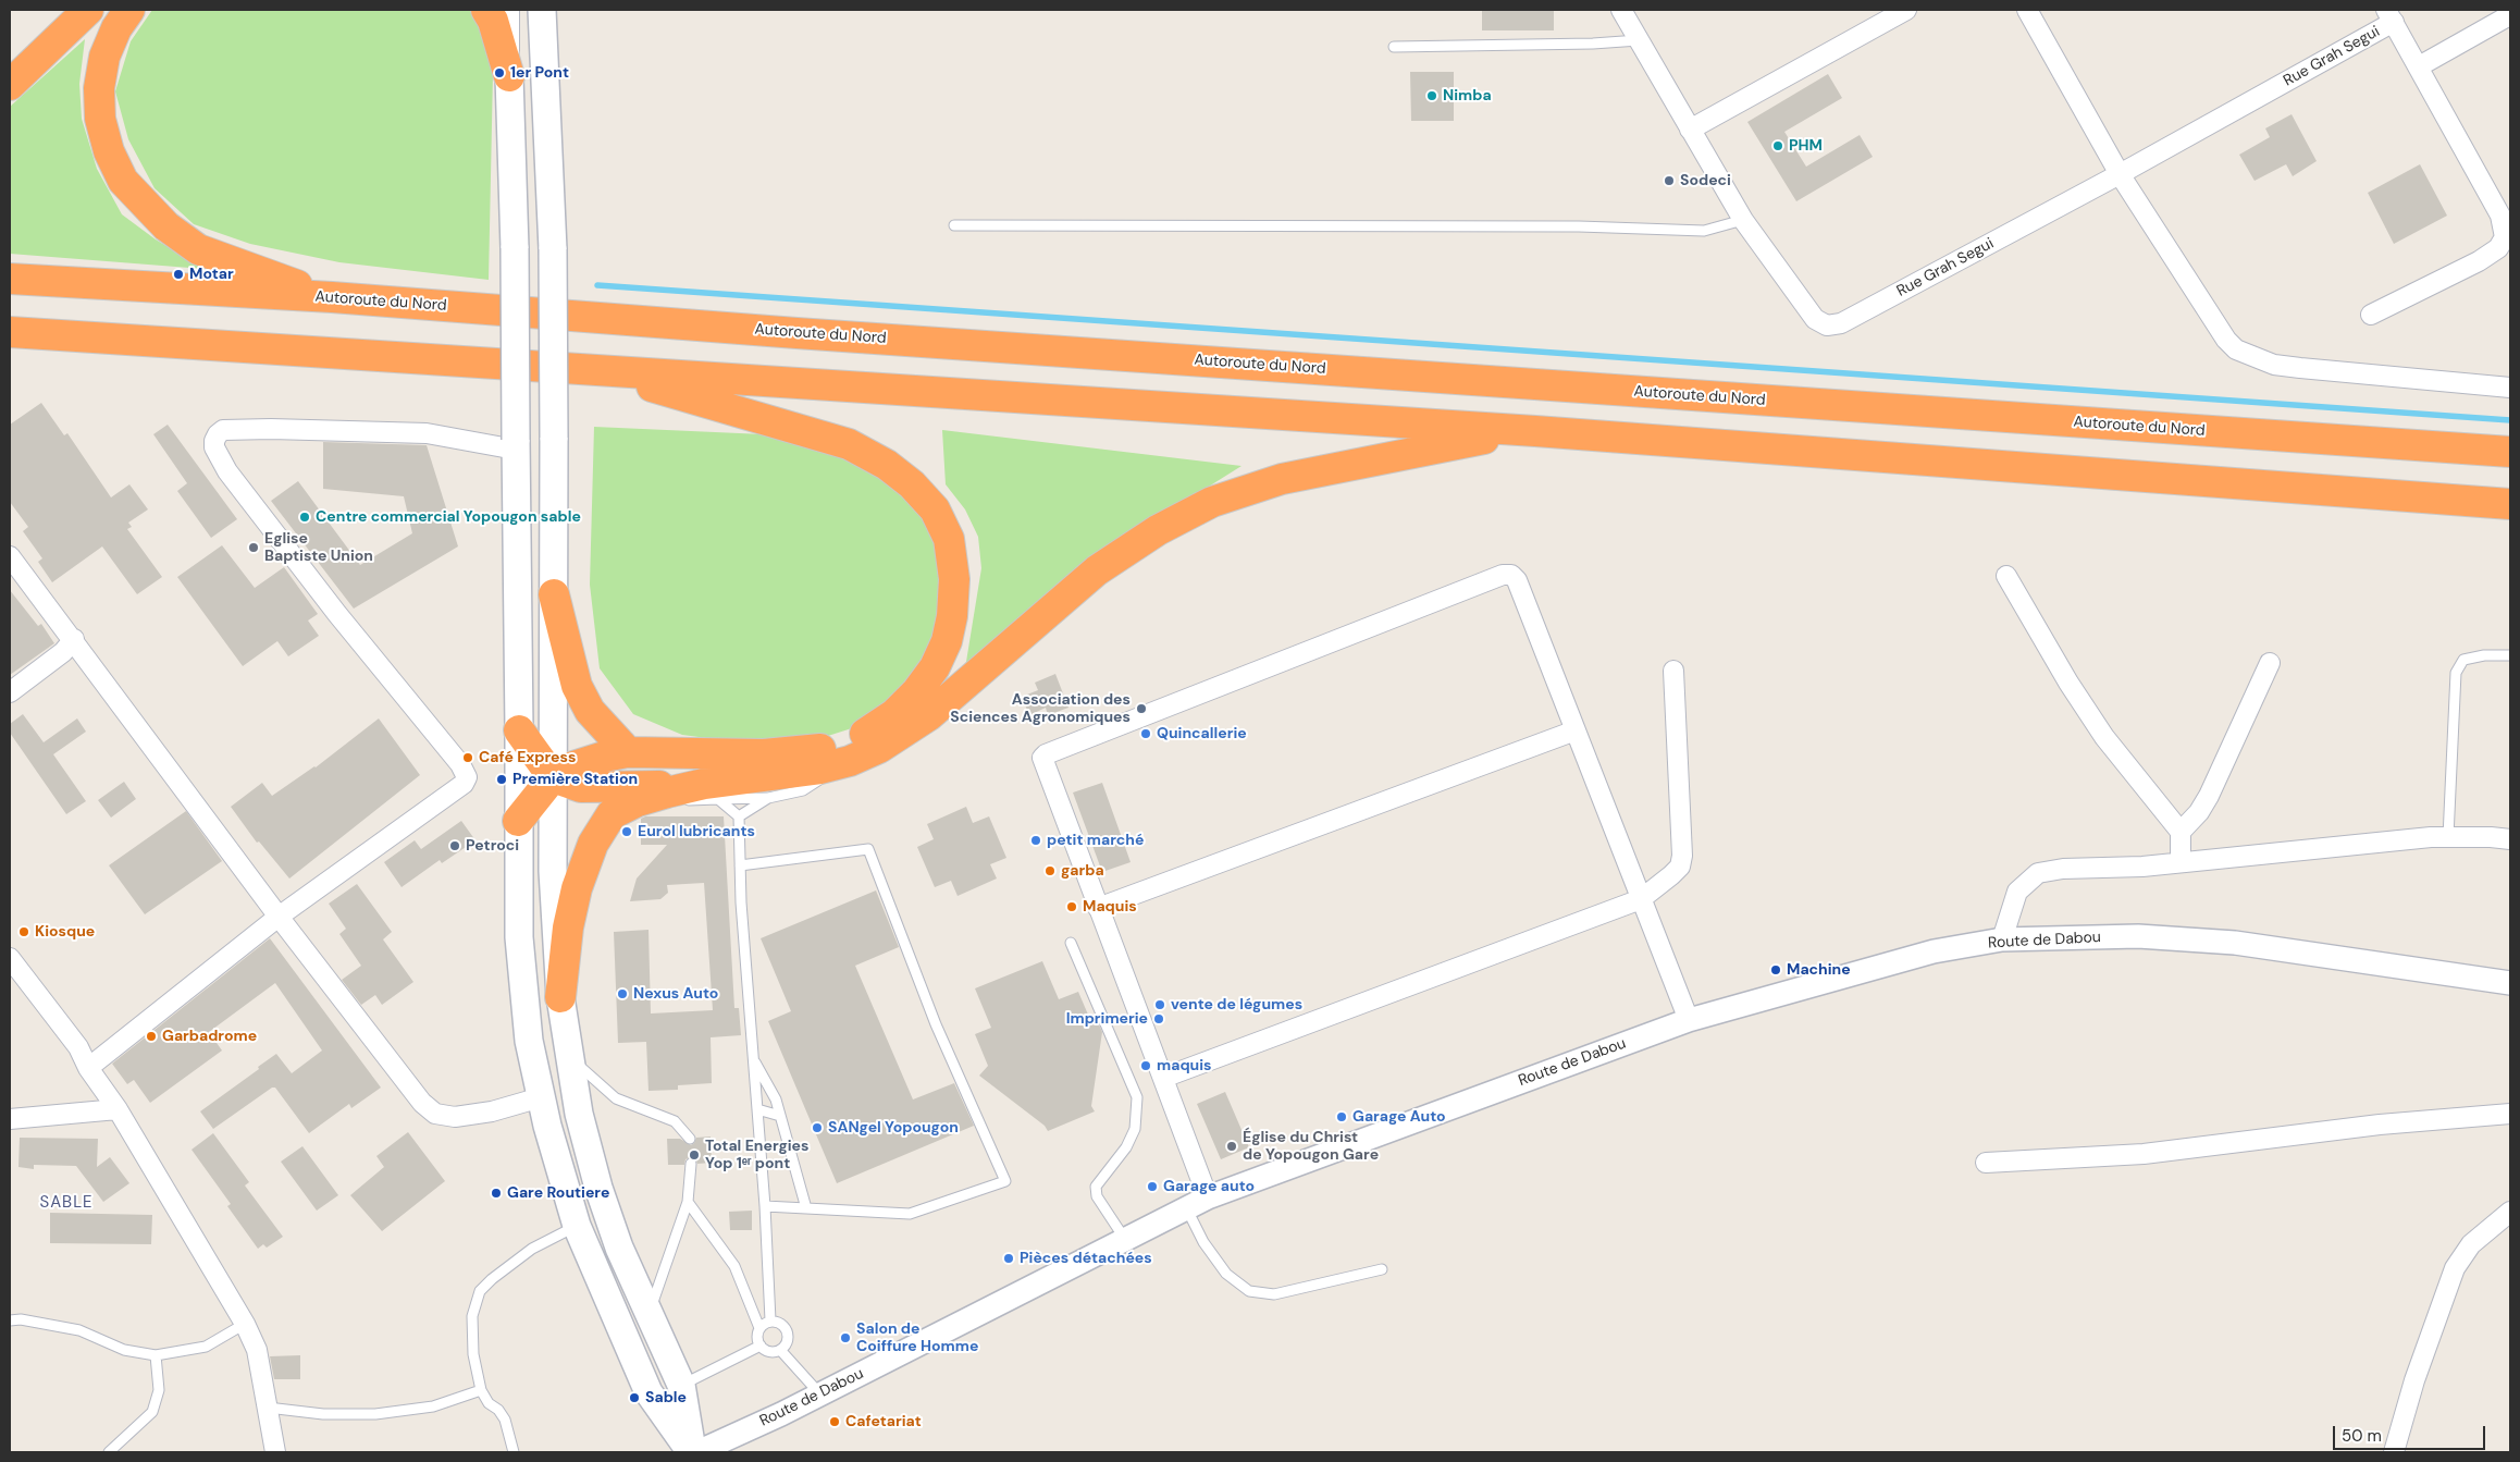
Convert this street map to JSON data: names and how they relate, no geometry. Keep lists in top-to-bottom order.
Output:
{
  "streets": {
    "highway": ["Autoroute du Nord"],
    "street": ["Rue Grah Segui", "Route de Dabou"]
  },
  "districts": ["SABLE"],
  "places": [
    "1er Pont",
    "Nimba",
    "PHM",
    "Sodeci",
    "Motar",
    "Centre commercial Yopougon sable",
    "Eglise Baptiste Union",
    "Association des Sciences Agronomiques",
    "Quincallerie",
    "Café Express",
    "Première Station",
    "Eurol lubricants",
    "petit marché",
    "Petroci",
    "garba",
    "Maquis",
    "Kiosque",
    "Machine",
    "Nexus Auto",
    "vente de légumes",
    "Imprimerie",
    "Garbadrome",
    "maquis",
    "Garage Auto",
    "SANgel Yopougon",
    "Église du Christ de Yopougon Gare",
    "Total Energies Yop 1ᵉʳ pont",
    "Garage auto",
    "Gare Routiere",
    "Pièces détachées",
    "Salon de Coiffure Homme",
    "Sable",
    "Cafetariat"
  ],
  "scale_bar": "50 m"
}
